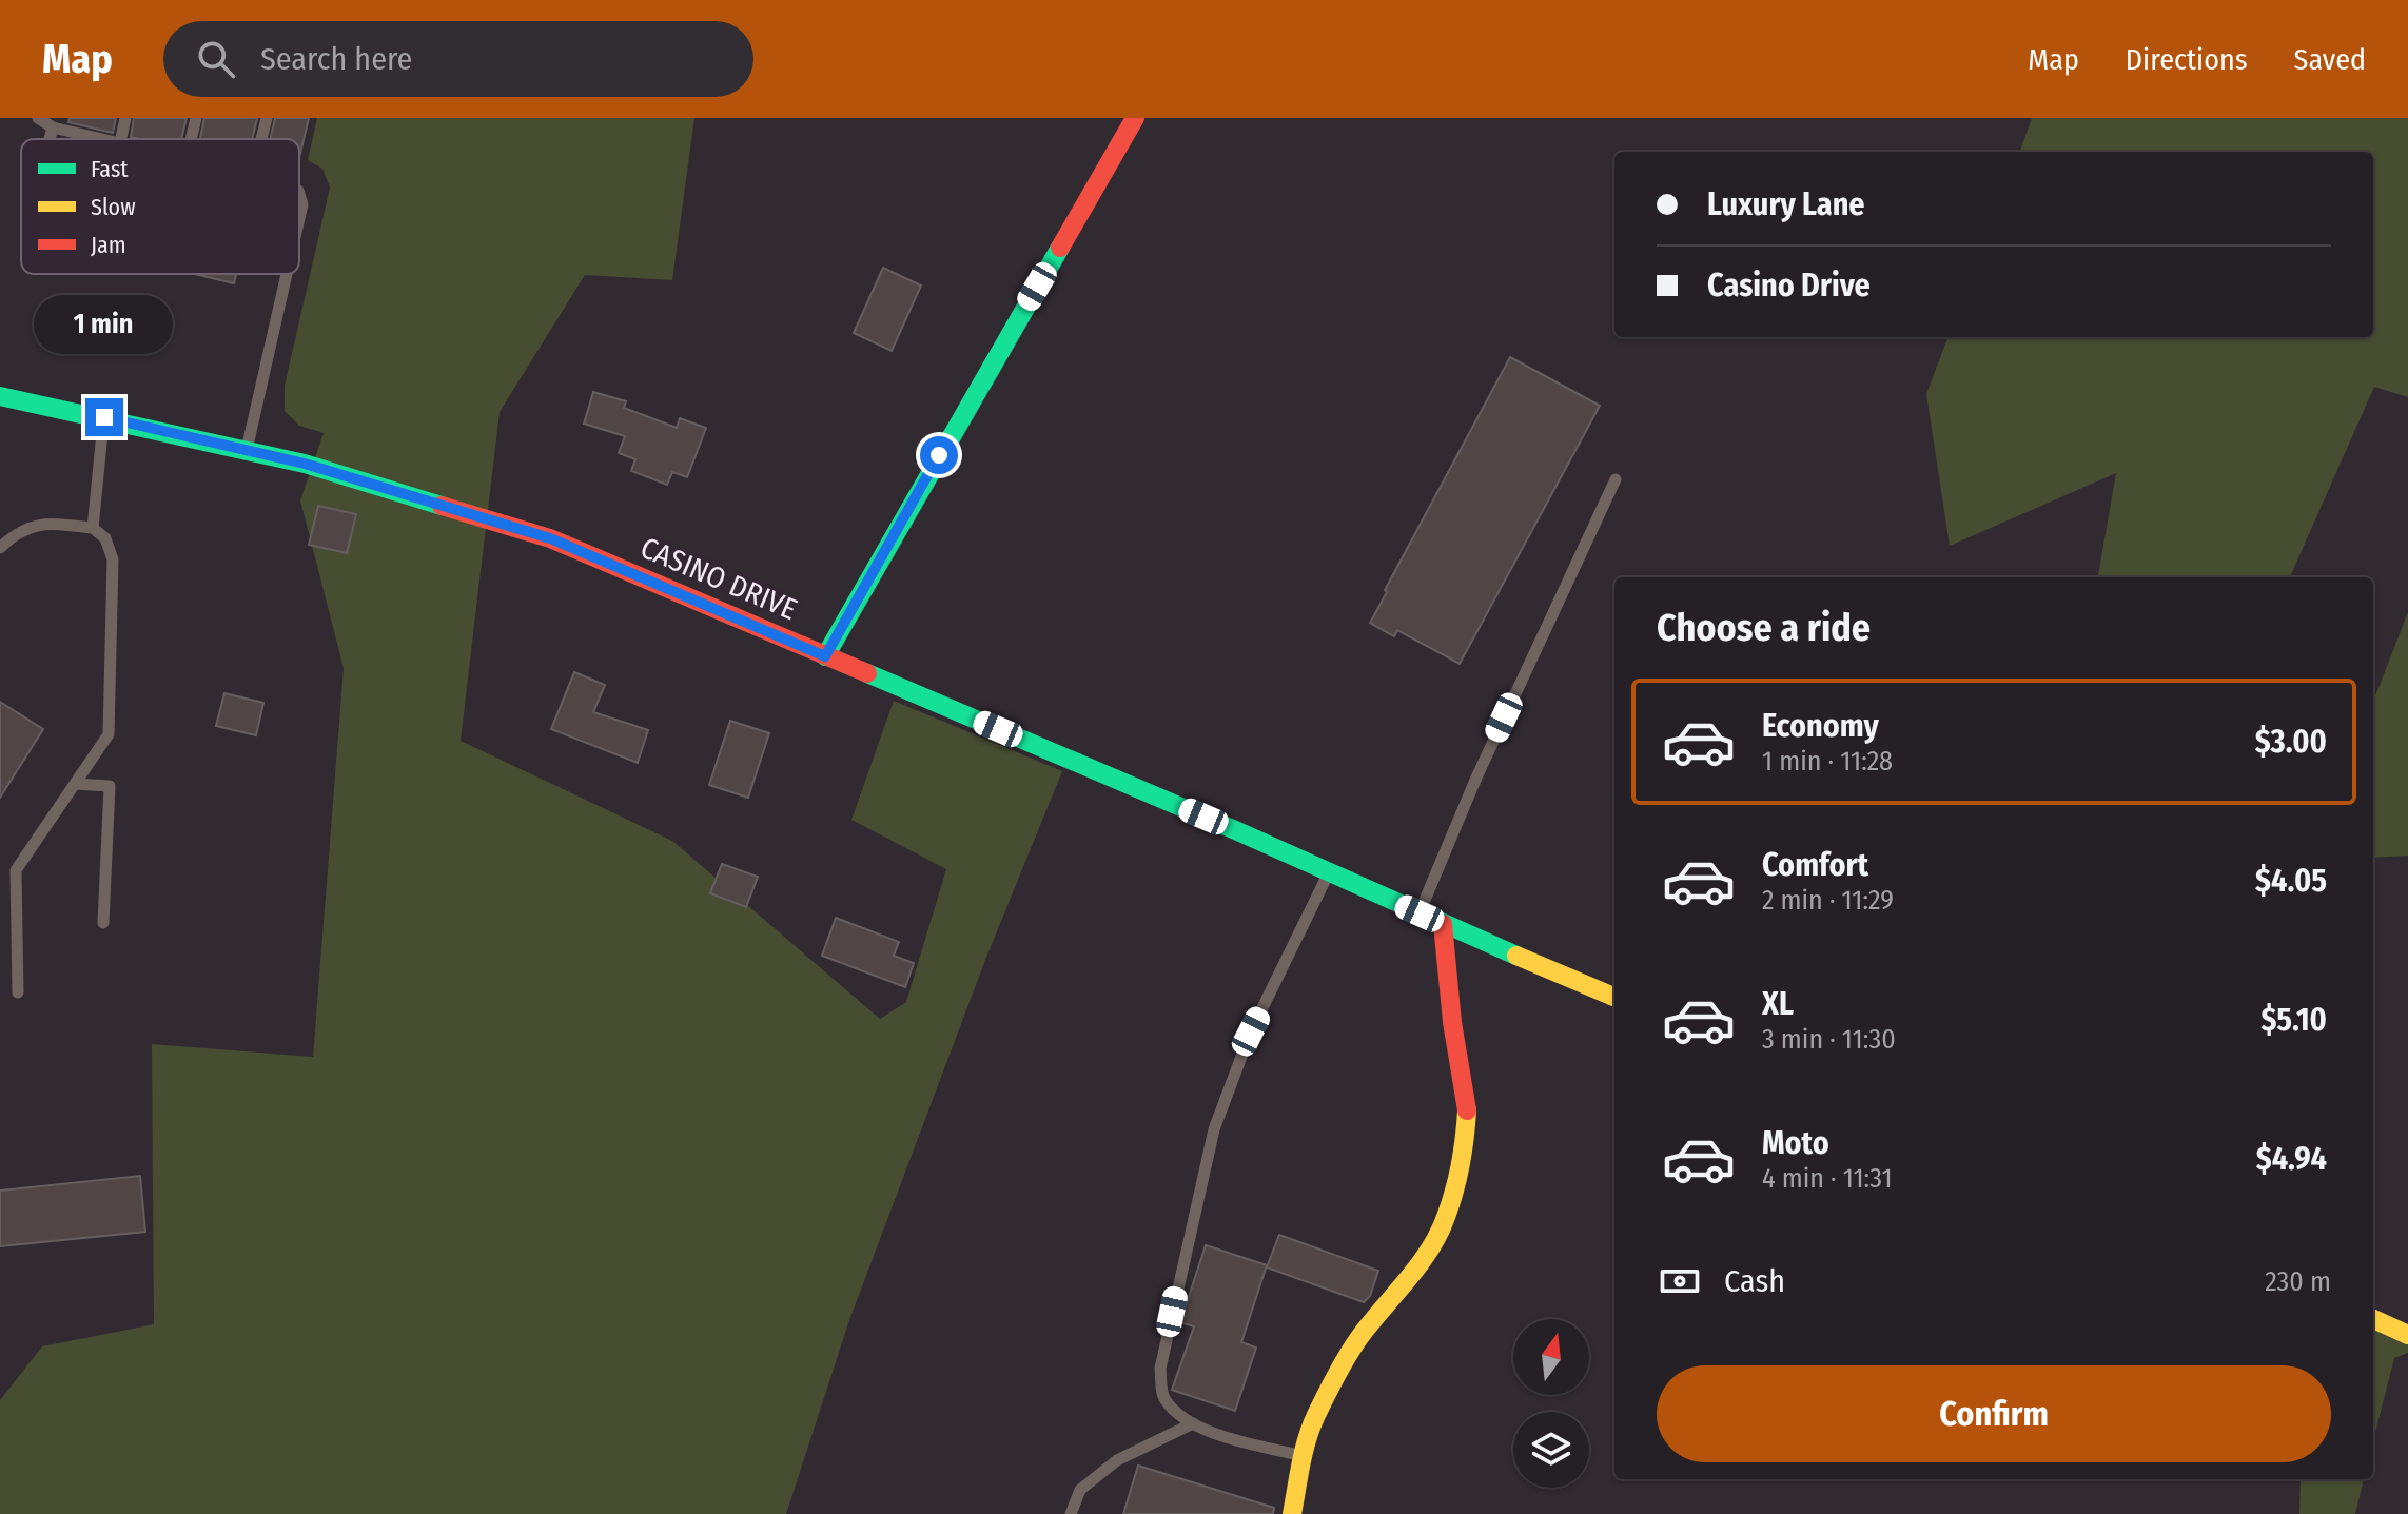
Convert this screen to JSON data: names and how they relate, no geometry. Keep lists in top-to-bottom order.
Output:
{
  "streets": {
    "street": ["CASINO DRIVE"]
  },
  "legend": ["Fast", "Slow", "Jam"],
  "north": "top",
  "page": {
    "header": "Map",
    "search": "Search here",
    "nav": ["Map", "Directions", "Saved"],
    "banner": ["Luxury Lane", "Casino Drive"],
    "bubble": "1 min",
    "heading": "Choose a ride",
    "list": [
      {
        "name": "Economy",
        "note": "1 min · 11:28",
        "value": "$3.00"
      },
      {
        "name": "Comfort",
        "note": "2 min · 11:29",
        "value": "$4.05"
      },
      {
        "name": "XL",
        "note": "3 min · 11:30",
        "value": "$5.10"
      },
      {
        "name": "Moto",
        "note": "4 min · 11:31",
        "value": "$4.94"
      }
    ],
    "pay": ["Cash", "230 m"],
    "buttons": "Confirm"
  }
}
